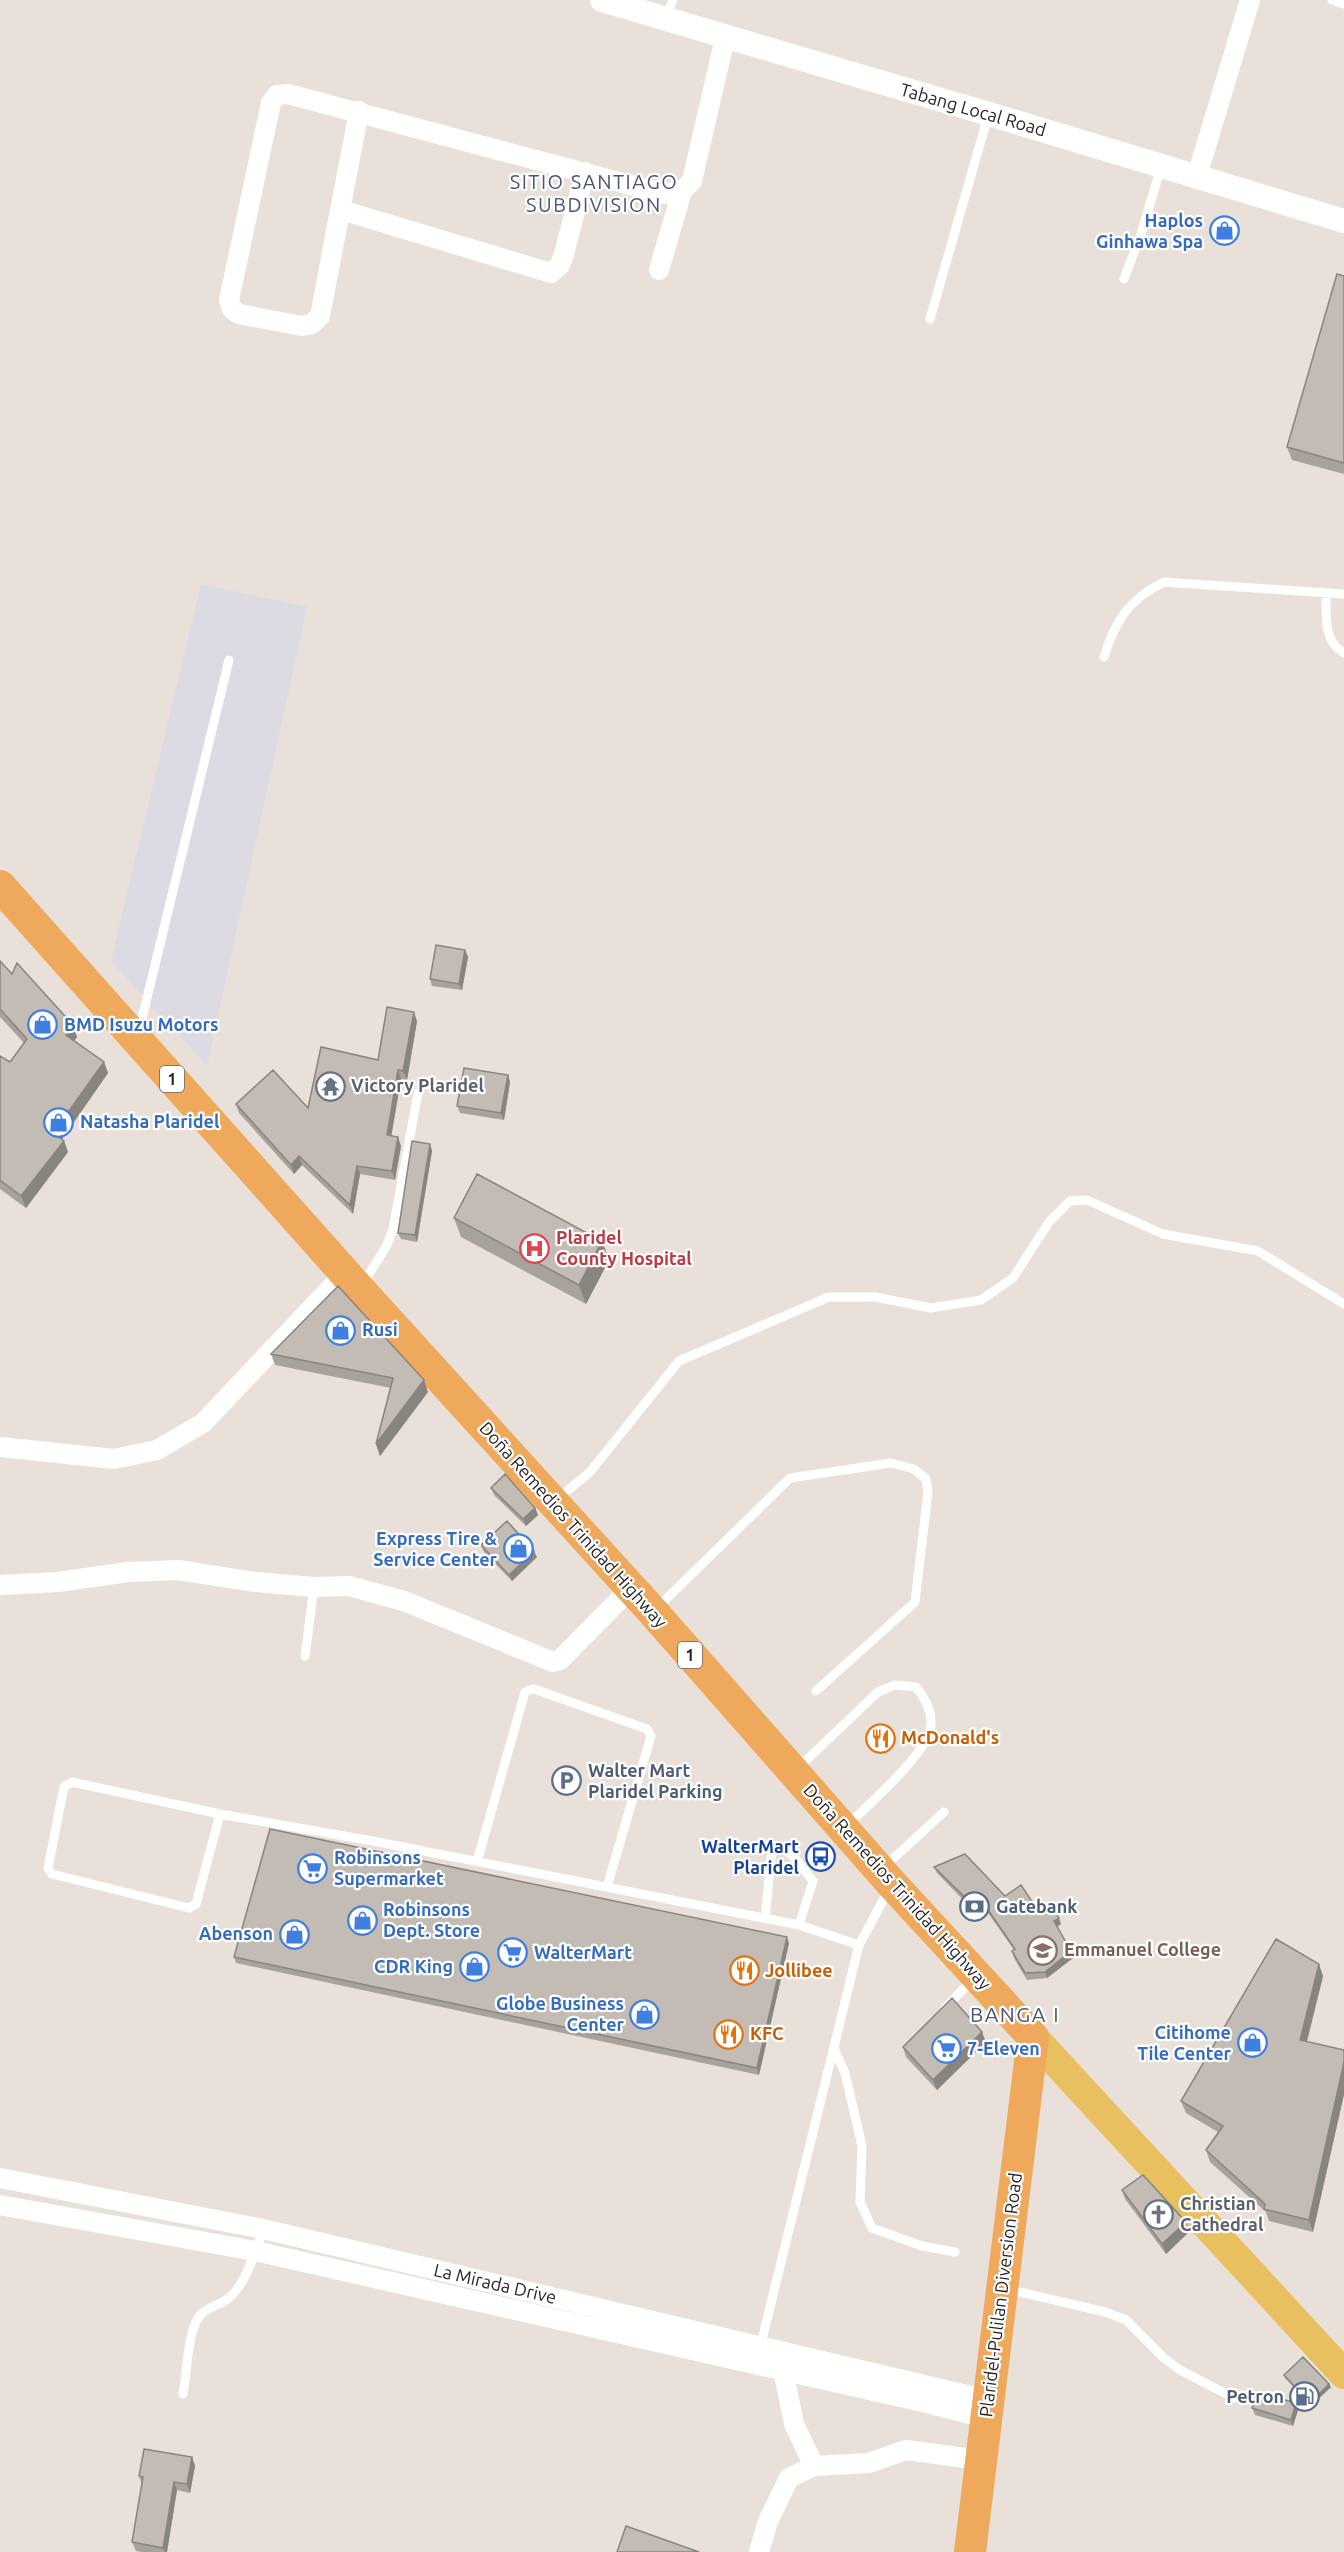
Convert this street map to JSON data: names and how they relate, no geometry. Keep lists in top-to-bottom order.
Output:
{
  "streets": {
    "highway": ["1", "Doña Remedios Trinidad Highway", "Plaridel-Pulilan Diversion Road"],
    "street": ["Tabang Local Road", "La Mirada Drive"]
  },
  "crossings": [
    ["Doña Remedios Trinidad Highway", "Plaridel-Pulilan Diversion Road"],
    ["La Mirada Drive", "Plaridel-Pulilan Diversion Road"]
  ],
  "districts": ["SITIO SANTIAGO SUBDIVISION", "BANGA I"],
  "places": {
    "shop": [
      "Haplos Ginhawa Spa",
      "BMD Isuzu Motors",
      "Natasha Plaridel",
      "Rusi",
      "Express Tire & Service Center",
      "Robinsons Dept. Store",
      "Abenson",
      "CDR King",
      "Globe Business Center",
      "Citihome Tile Center"
    ],
    "temple": ["Victory Plaridel"],
    "hospital": ["Plaridel County Hospital"],
    "restaurant": ["McDonald's", "Jollibee", "KFC"],
    "parking": ["Walter Mart Plaridel Parking"],
    "bus stop": ["WalterMart Plaridel"],
    "supermarket": ["Robinsons Supermarket", "WalterMart", "7-Eleven"],
    "bank": ["Gatebank"],
    "school or university": ["Emmanuel College"],
    "church": ["Christian Cathedral"],
    "fuel station": ["Petron"]
  }
}
